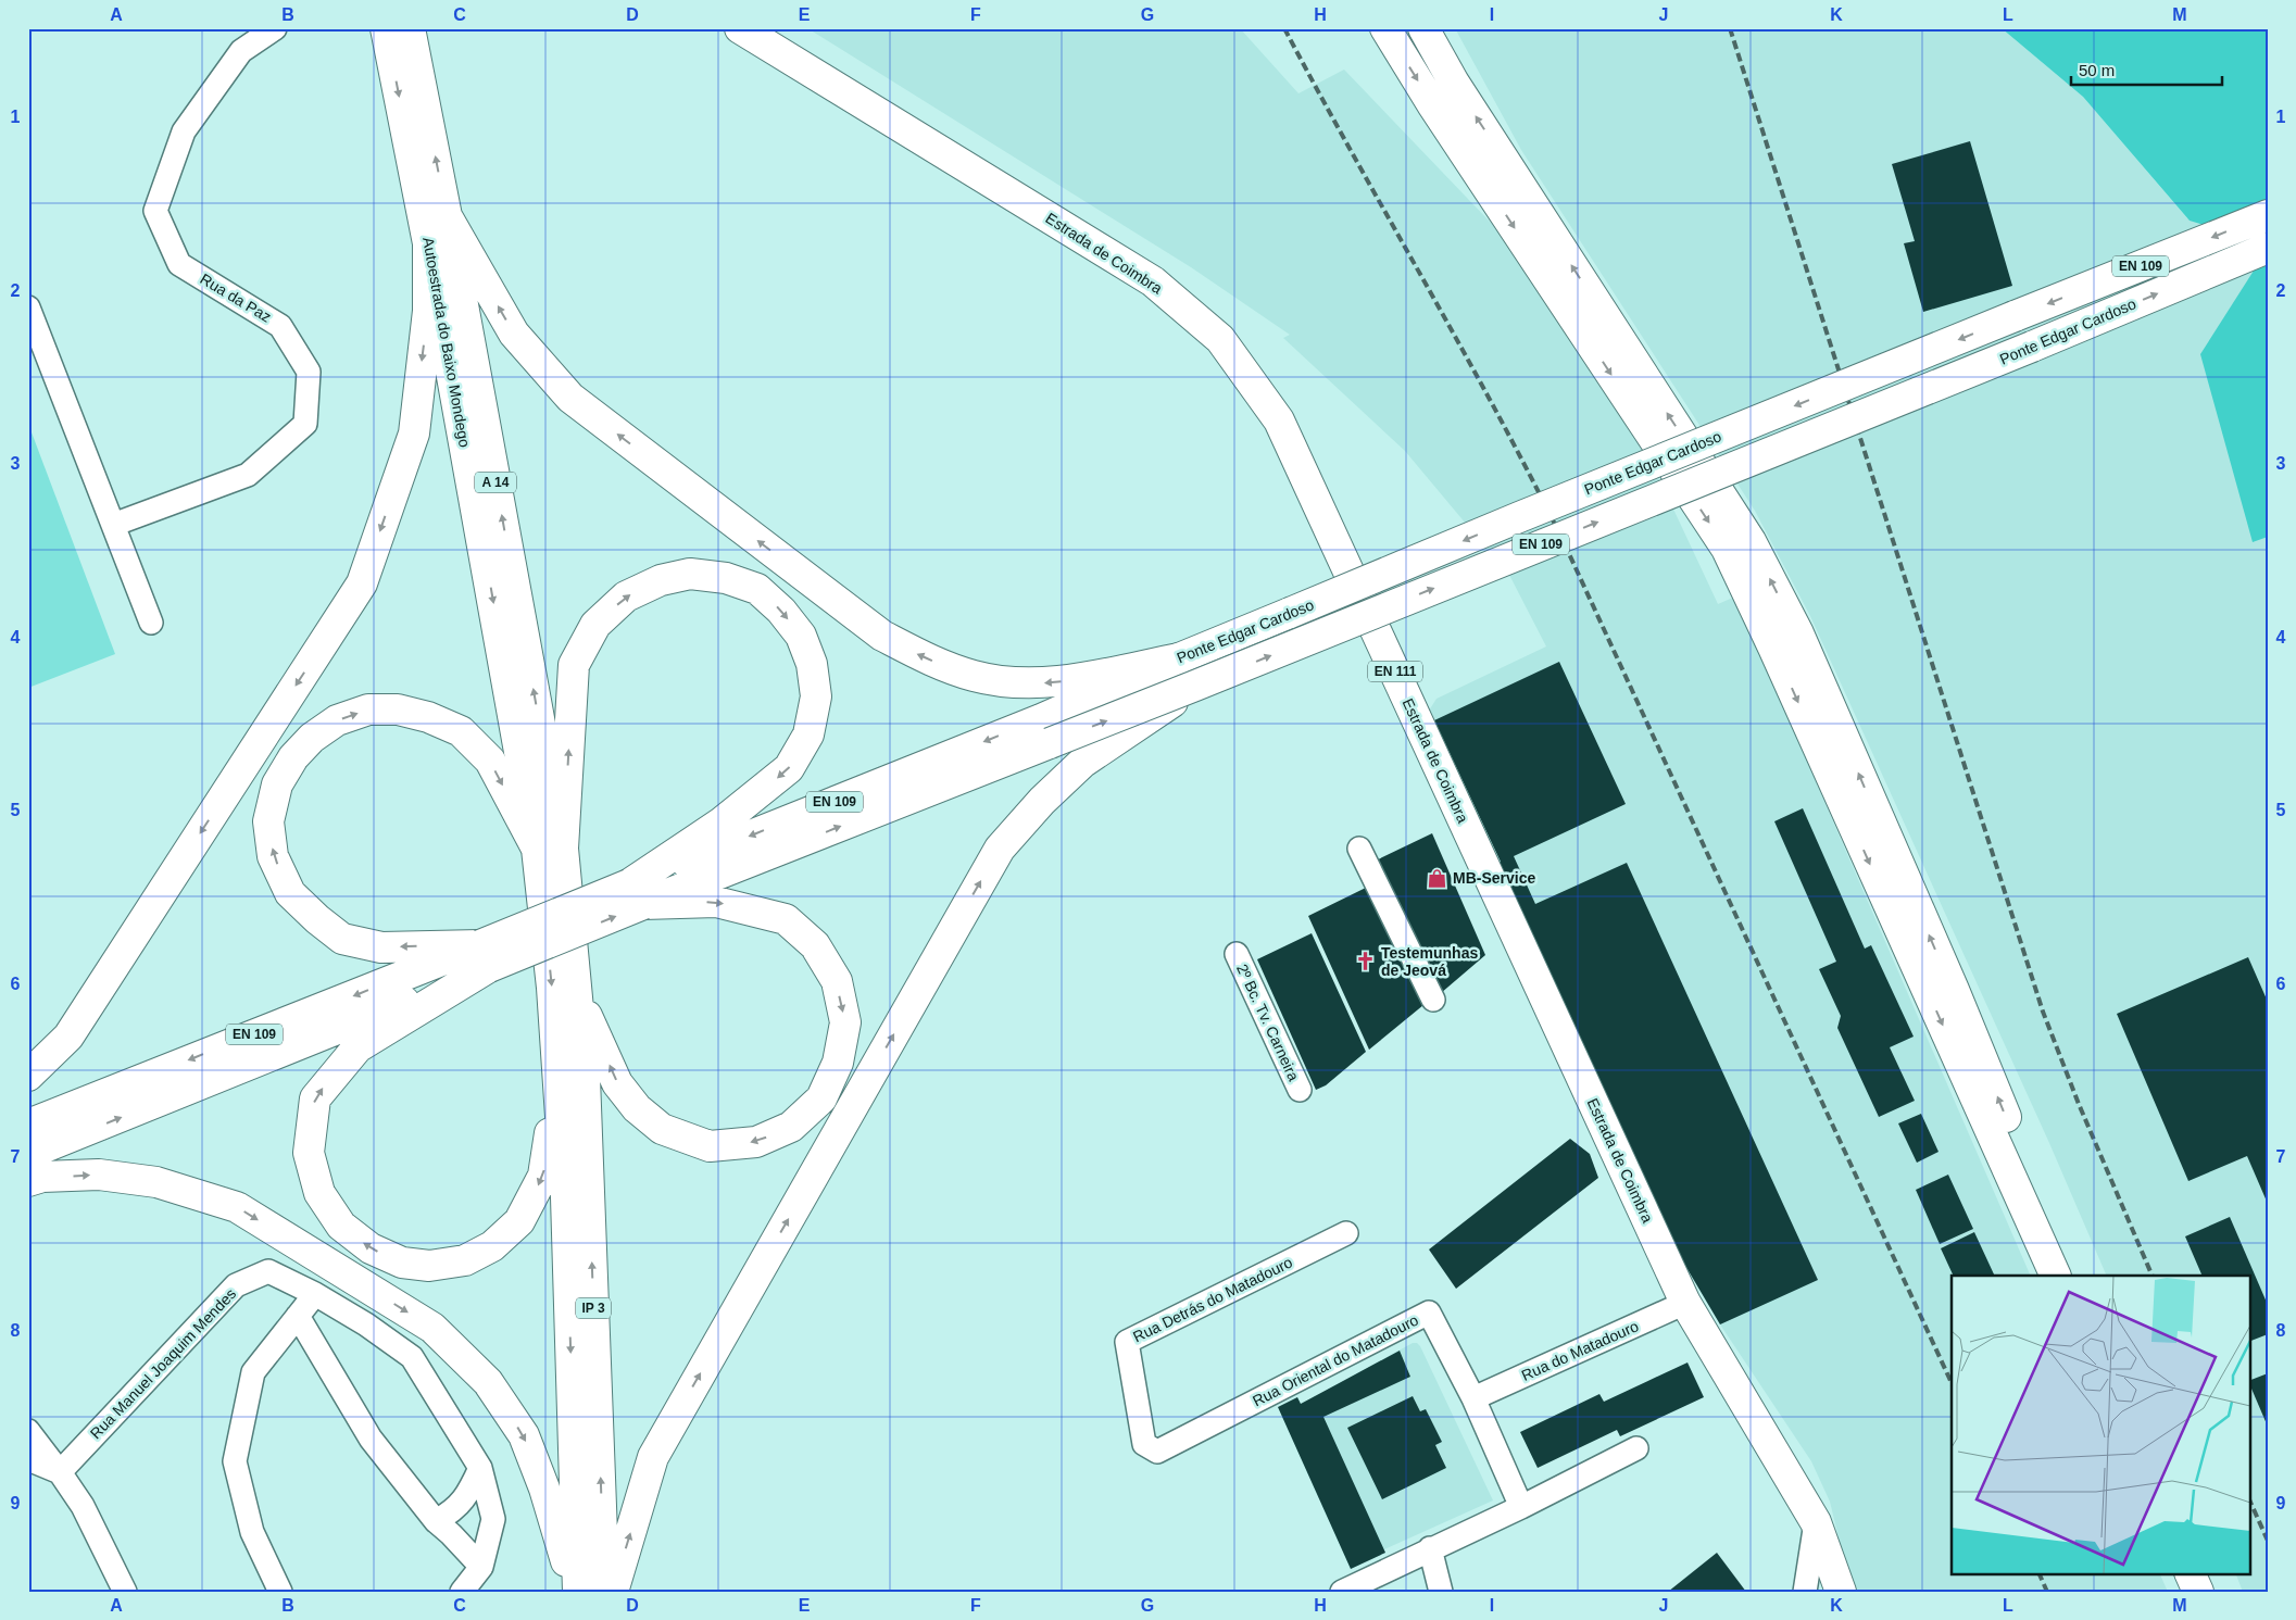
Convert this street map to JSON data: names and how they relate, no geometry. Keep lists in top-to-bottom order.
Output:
{
  "streets": {
    "main road": [
      "Estrada de Coimbra",
      "EN 109",
      "Ponte Edgar Cardoso",
      "Autoestrada do Baixo Mondego",
      "A 14",
      "EN 111",
      "IP 3"
    ],
    "street": [
      "Rua da Paz",
      "2º Bc. Tv. Carneira",
      "Rua Detrás do Matadouro",
      "Rua do Matadouro",
      "Rua Oriental do Matadouro",
      "Rua Manuel Joaquim Mendes"
    ]
  },
  "crossings": [
    ["Estrada de Coimbra", "EN 111"],
    ["Estrada de Coimbra", "Rua do Matadouro"],
    ["EN 109", "Ponte Edgar Cardoso"],
    ["Autoestrada do Baixo Mondego", "IP 3"],
    ["Rua Detrás do Matadouro", "Rua Oriental do Matadouro"],
    ["Rua do Matadouro", "Rua Oriental do Matadouro"]
  ],
  "places": {
    "shop": ["MB-Service"],
    "church": ["Testemunhas de Jeová"]
  },
  "scale_bar": "50 m",
  "grid": {
    "columns": [
      "A",
      "B",
      "C",
      "D",
      "E",
      "F",
      "G",
      "H",
      "I",
      "J",
      "K",
      "L",
      "M"
    ],
    "rows": [
      "1",
      "2",
      "3",
      "4",
      "5",
      "6",
      "7",
      "8",
      "9"
    ]
  }
}
